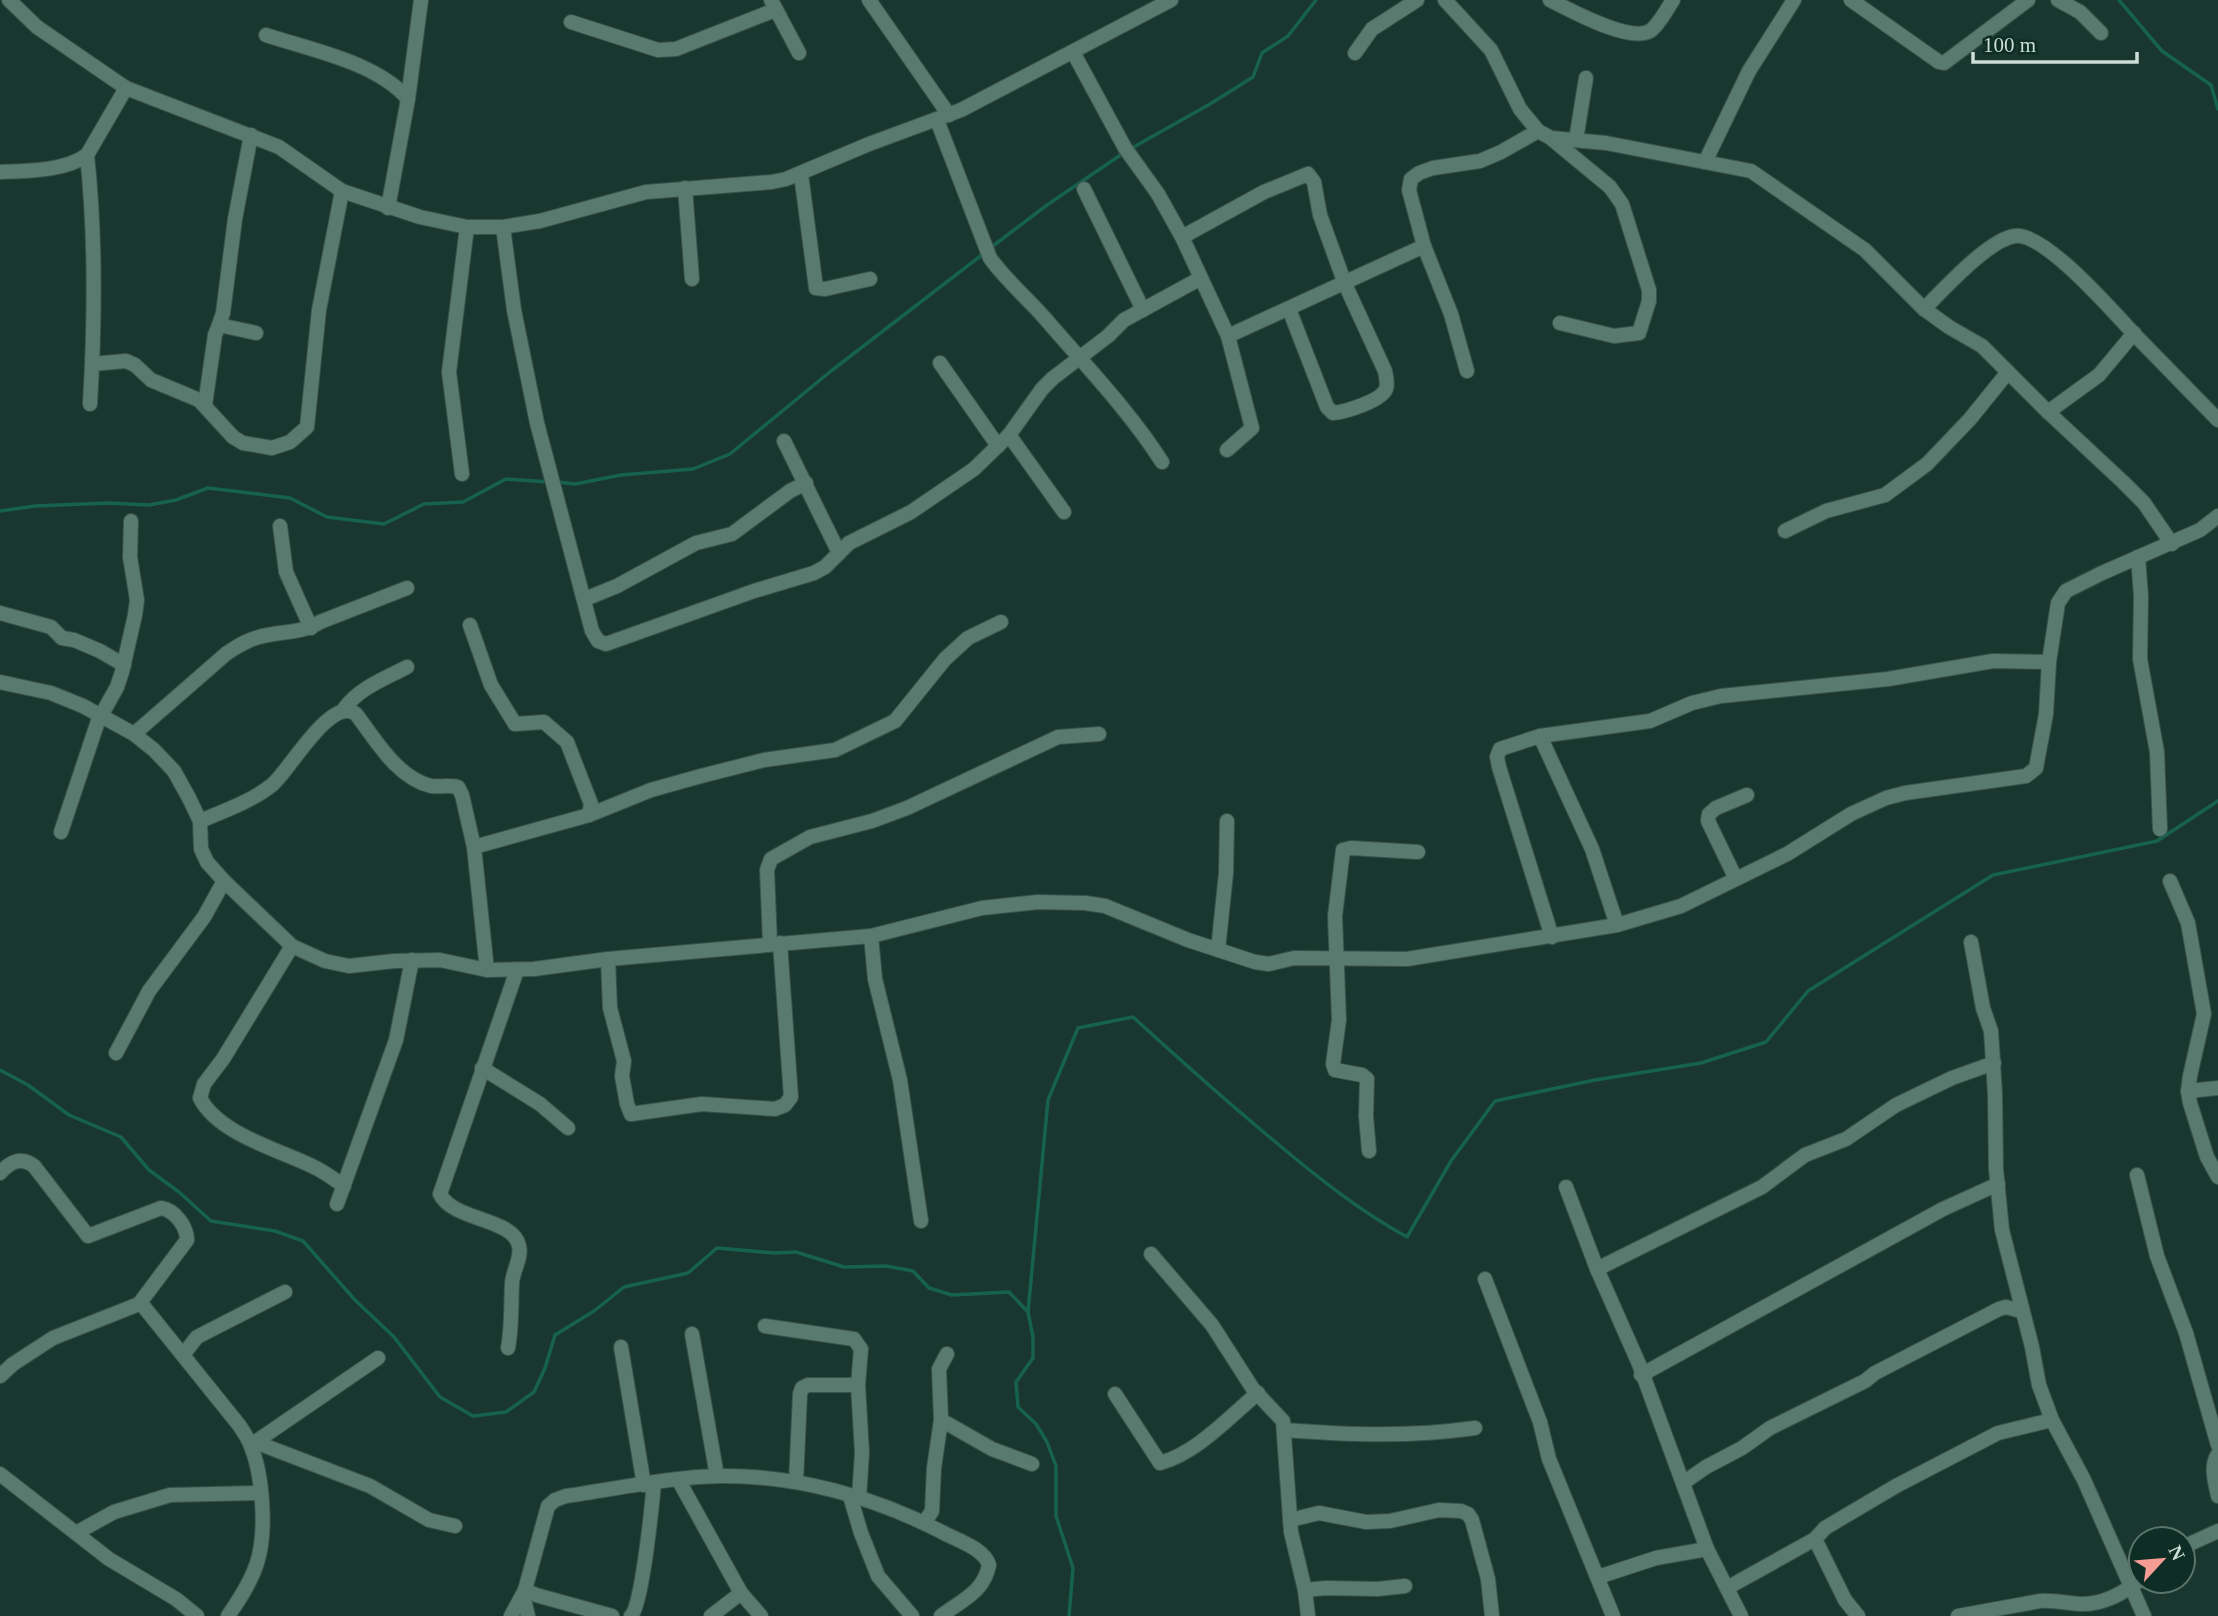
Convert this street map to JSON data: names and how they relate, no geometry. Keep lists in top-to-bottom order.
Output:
{
  "scale_bar": "100 m",
  "north": "top right"
}
